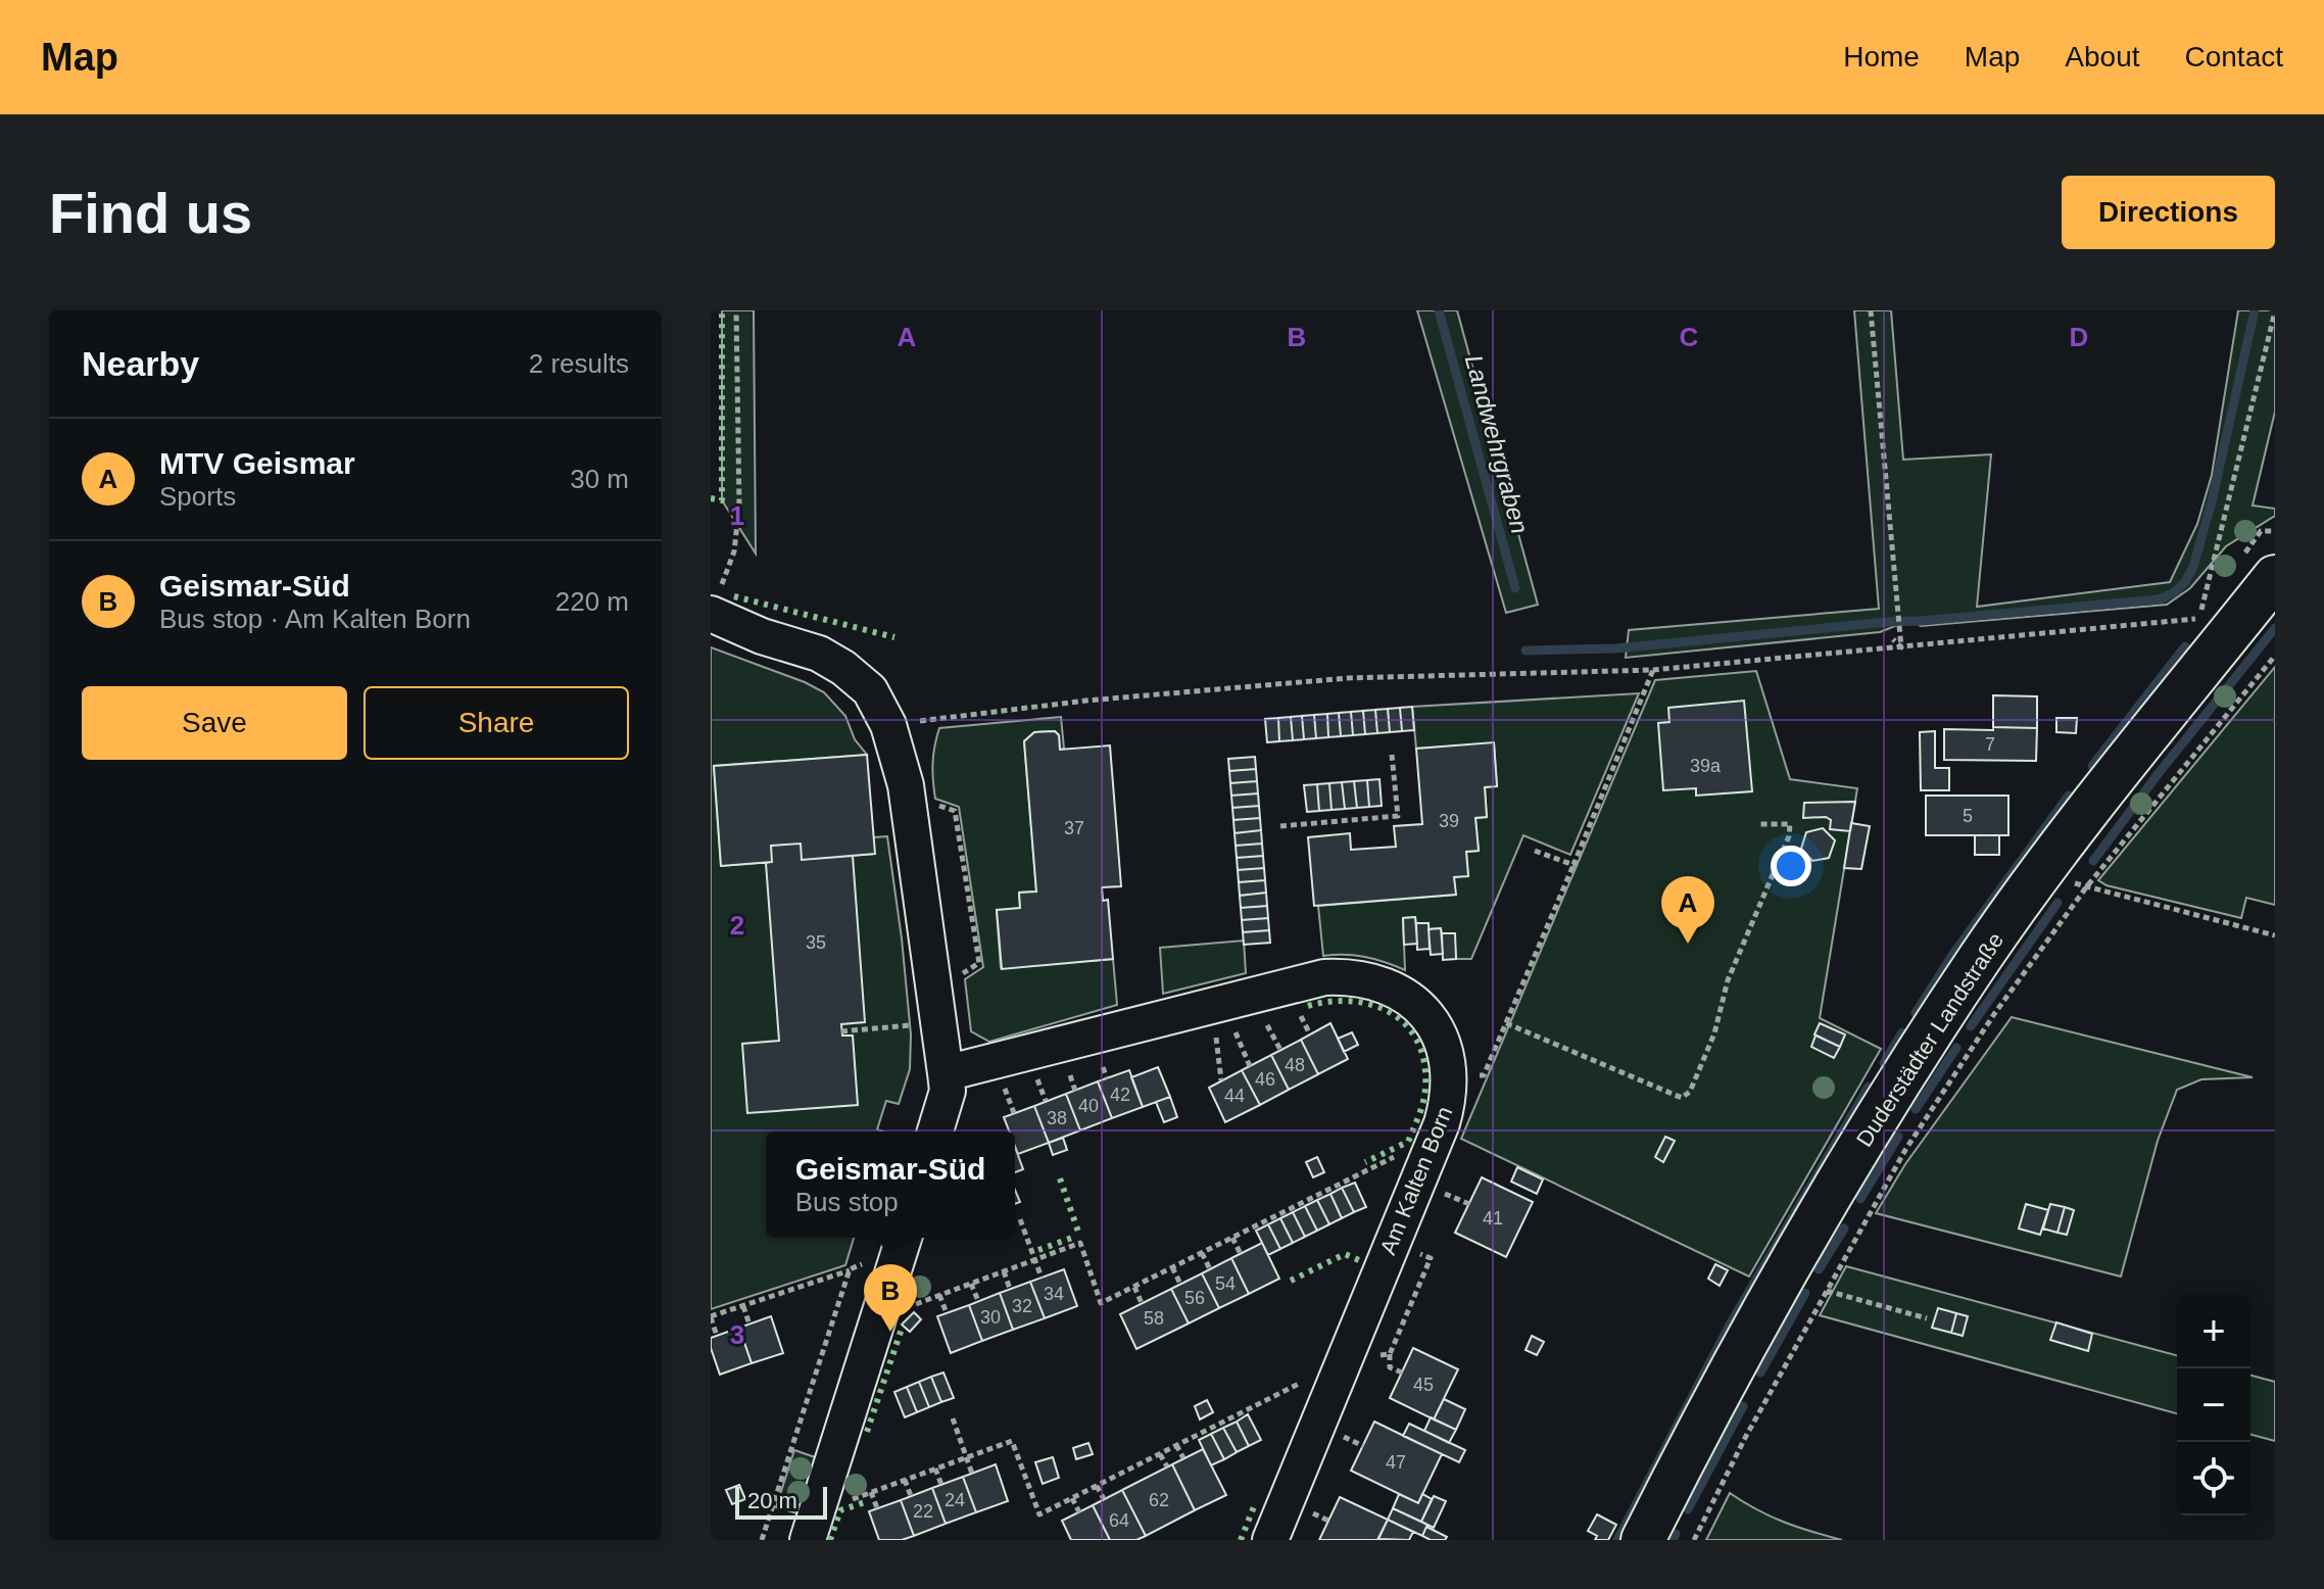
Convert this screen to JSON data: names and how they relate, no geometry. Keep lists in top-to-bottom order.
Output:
{
  "streets": {
    "main road": ["Duderstädter Landstraße"],
    "street": ["Am Kalten Born"]
  },
  "water": ["Landwehrgraben"],
  "house_numbers": [
    "7",
    "39a",
    "5",
    "39",
    "37",
    "35",
    "48",
    "46",
    "42",
    "44",
    "40",
    "38",
    "41",
    "54",
    "34",
    "56",
    "32",
    "30",
    "58",
    "45",
    "47",
    "24",
    "62",
    "22",
    "64"
  ],
  "scale_bar": "20 m",
  "page": {
    "header": "Map",
    "nav": [
      "Home",
      "Map",
      "About",
      "Contact"
    ],
    "buttons": [
      "Directions",
      ["Save", "Share"]
    ],
    "title": "Find us",
    "heading": ["Nearby", "2 results"],
    "list": [
      {
        "mark": "A",
        "name": "MTV Geismar",
        "note": "Sports",
        "value": "30 m"
      },
      {
        "mark": "B",
        "name": "Geismar-Süd",
        "note": "Bus stop · Am Kalten Born",
        "value": "220 m"
      }
    ],
    "pins": ["A", "B"],
    "popup": ["Geismar-Süd", "Bus stop"],
    "map_buttons": ["+", "−"],
    "scale": "20 m"
  },
  "grid": {
    "columns": [
      "A",
      "B",
      "C",
      "D"
    ],
    "rows": ["1", "2", "3"]
  }
}
